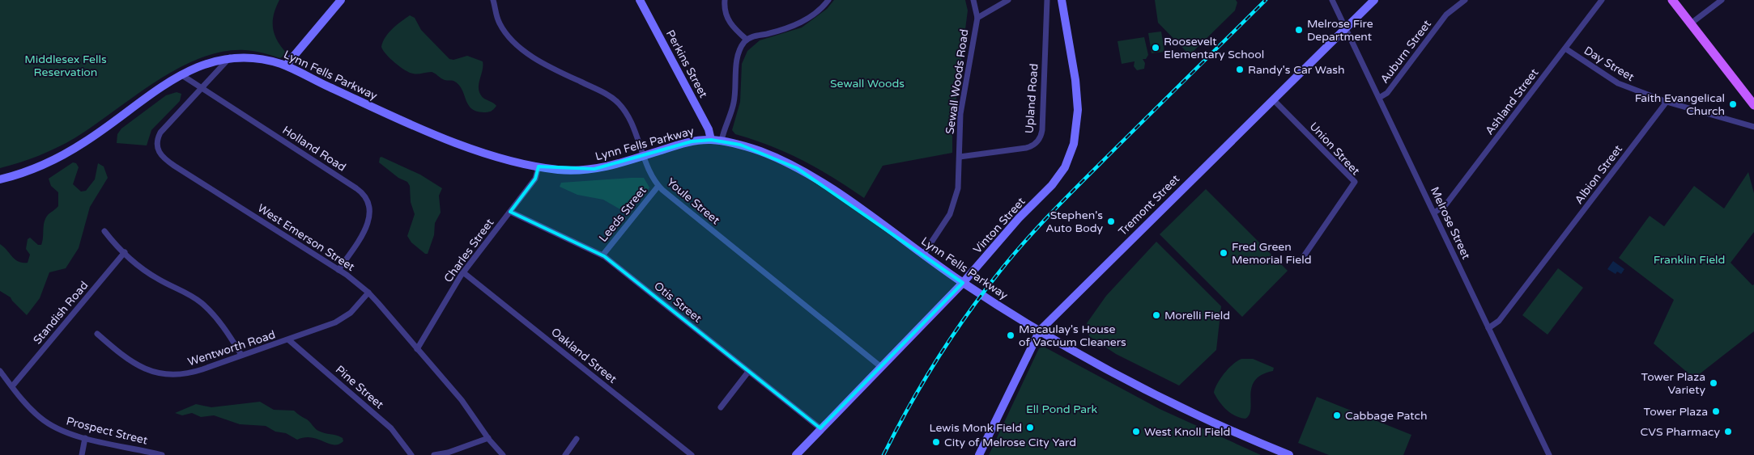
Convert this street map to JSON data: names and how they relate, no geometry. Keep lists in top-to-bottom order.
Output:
{
  "streets": {
    "main road": [
      "Perkins Street",
      "Lynn Fells Parkway",
      "Tremont Street",
      "Vinton Street"
    ],
    "street": [
      "Auburn Street",
      "Day Street",
      "Sewall Woods Road",
      "Upland Road",
      "Ashland Street",
      "Holland Road",
      "Union Street",
      "Albion Street",
      "Youle Street",
      "Leeds Street",
      "Melrose Street",
      "West Emerson Street",
      "Charles Street",
      "Otis Street",
      "Standish Road",
      "Wentworth Road",
      "Oakland Street",
      "Pine Street",
      "Prospect Street"
    ]
  },
  "crossings": [
    ["Auburn Street", "Melrose Street"],
    ["Perkins Street", "Lynn Fells Parkway"],
    ["Day Street", "Ashland Street"],
    ["Day Street", "Albion Street"],
    ["Lynn Fells Parkway", "Sewall Woods Road"],
    ["Lynn Fells Parkway", "Holland Road"],
    ["Lynn Fells Parkway", "Youle Street"],
    ["Lynn Fells Parkway", "Tremont Street"],
    ["Lynn Fells Parkway", "Vinton Street"],
    ["Lynn Fells Parkway", "West Emerson Street"],
    ["Lynn Fells Parkway", "Charles Street"],
    ["Sewall Woods Road", "Upland Road"],
    ["Ashland Street", "Melrose Street"],
    ["Holland Road", "West Emerson Street"],
    ["Union Street", "Tremont Street"],
    ["Albion Street", "Melrose Street"],
    ["Youle Street", "Leeds Street"],
    ["Youle Street", "Vinton Street"],
    ["Tremont Street", "Melrose Street"],
    ["Leeds Street", "Otis Street"],
    ["Vinton Street", "Otis Street"],
    ["West Emerson Street", "Charles Street"],
    ["West Emerson Street", "Wentworth Road"],
    ["Charles Street", "Otis Street"],
    ["Charles Street", "Oakland Street"],
    ["Standish Road", "Prospect Street"],
    ["Wentworth Road", "Pine Street"]
  ],
  "parks": [
    "Middlesex Fells Reservation",
    "Sewall Woods",
    "Franklin Field",
    "Ell Pond Park"
  ],
  "places": [
    "Melrose Fire Department",
    "Roosevelt Elementary School",
    "Randy's Car Wash",
    "Faith Evangelical Church",
    "Stephen's Auto Body",
    "Fred Green Memorial Field",
    "Morelli Field",
    "Macaulay's House of Vacuum Cleaners",
    "Tower Plaza Variety",
    "Tower Plaza",
    "Cabbage Patch",
    "Lewis Monk Field",
    "West Knoll Field",
    "CVS Pharmacy",
    "City of Melrose City Yard"
  ]
}
